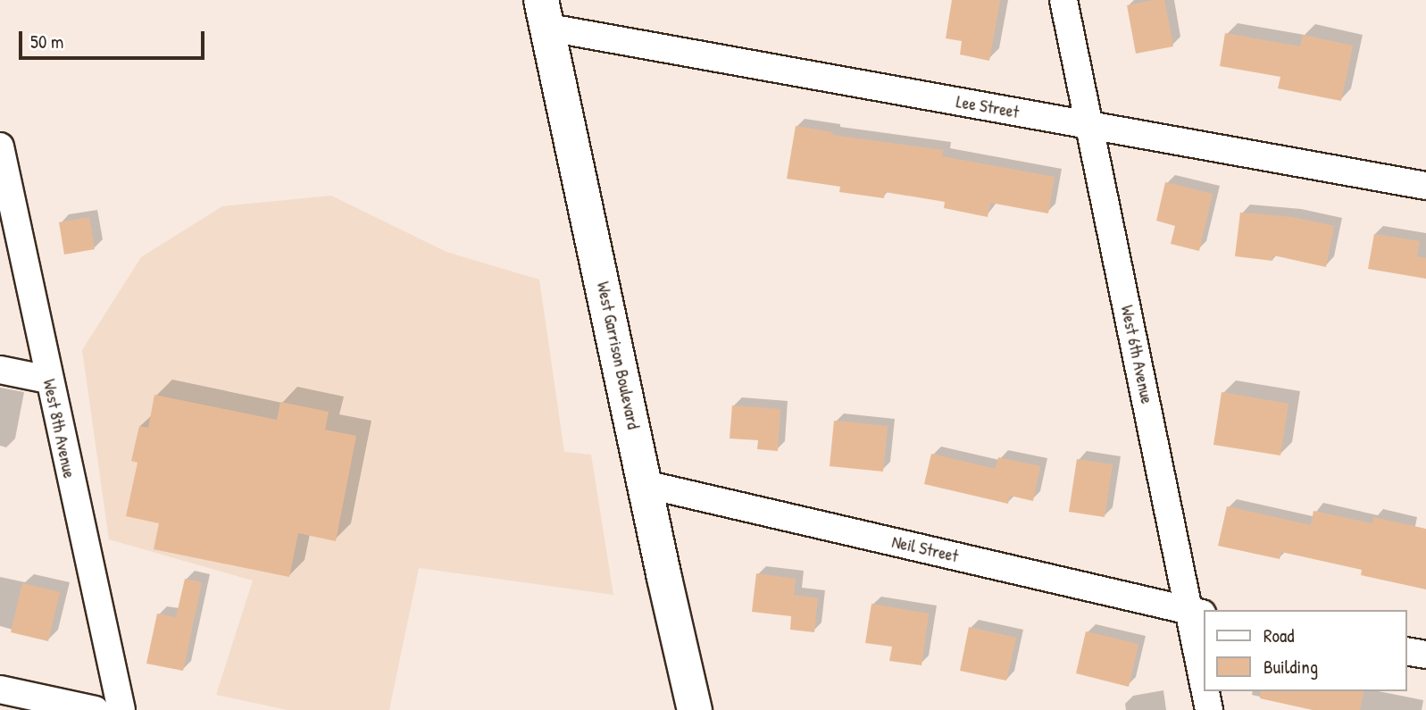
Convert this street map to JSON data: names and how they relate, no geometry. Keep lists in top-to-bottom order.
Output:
{
  "streets": {
    "main road": ["West Garrison Boulevard"],
    "street": [
      "Lee Street",
      "West 6th Avenue",
      "West 8th Avenue",
      "Neil Street"
    ]
  },
  "crossings": [
    ["Lee Street", "West 6th Avenue"],
    ["Lee Street", "West Garrison Boulevard"],
    ["West 6th Avenue", "Neil Street"],
    ["West Garrison Boulevard", "Neil Street"]
  ],
  "legend": ["Road", "Building"],
  "scale_bar": "50 m"
}
